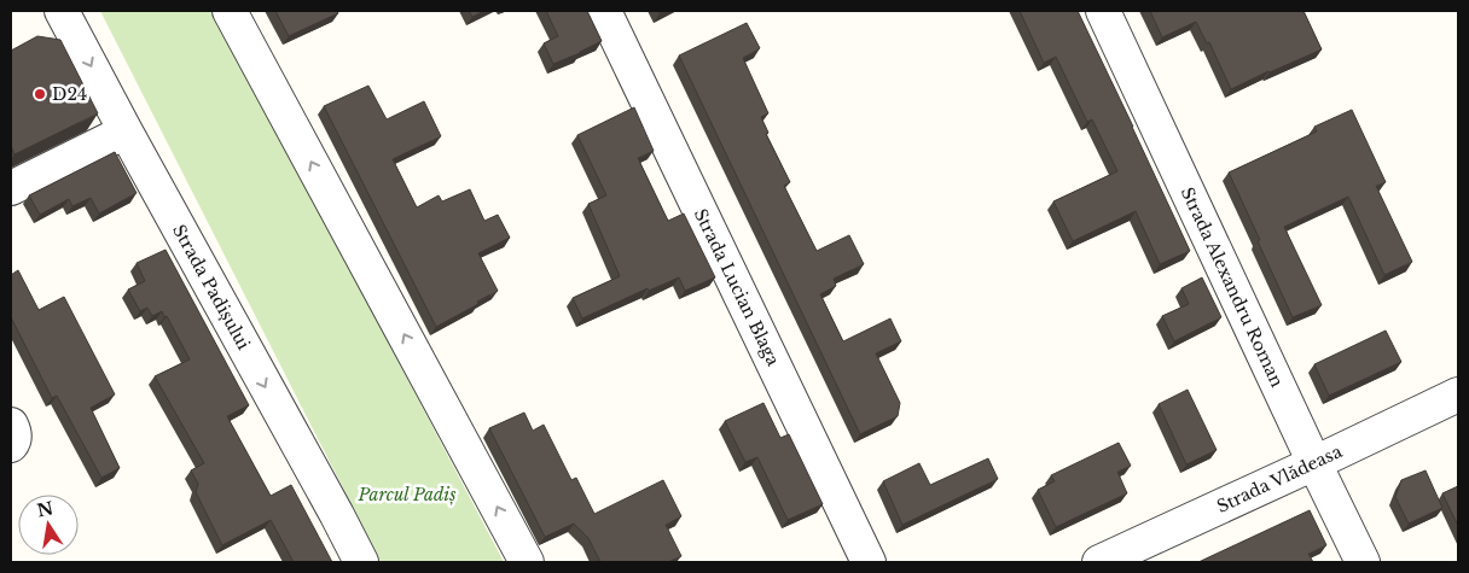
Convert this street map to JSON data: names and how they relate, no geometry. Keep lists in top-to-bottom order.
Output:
{
  "streets": {
    "street": [
      "Strada Padișului",
      "Strada Lucian Blaga",
      "Strada Alexandru Roman",
      "Strada Vlădeasa"
    ]
  },
  "crossings": [
    ["Strada Alexandru Roman", "Strada Vlădeasa"]
  ],
  "parks": ["Parcul Padiș"],
  "places": ["D24"],
  "north": "top"
}
